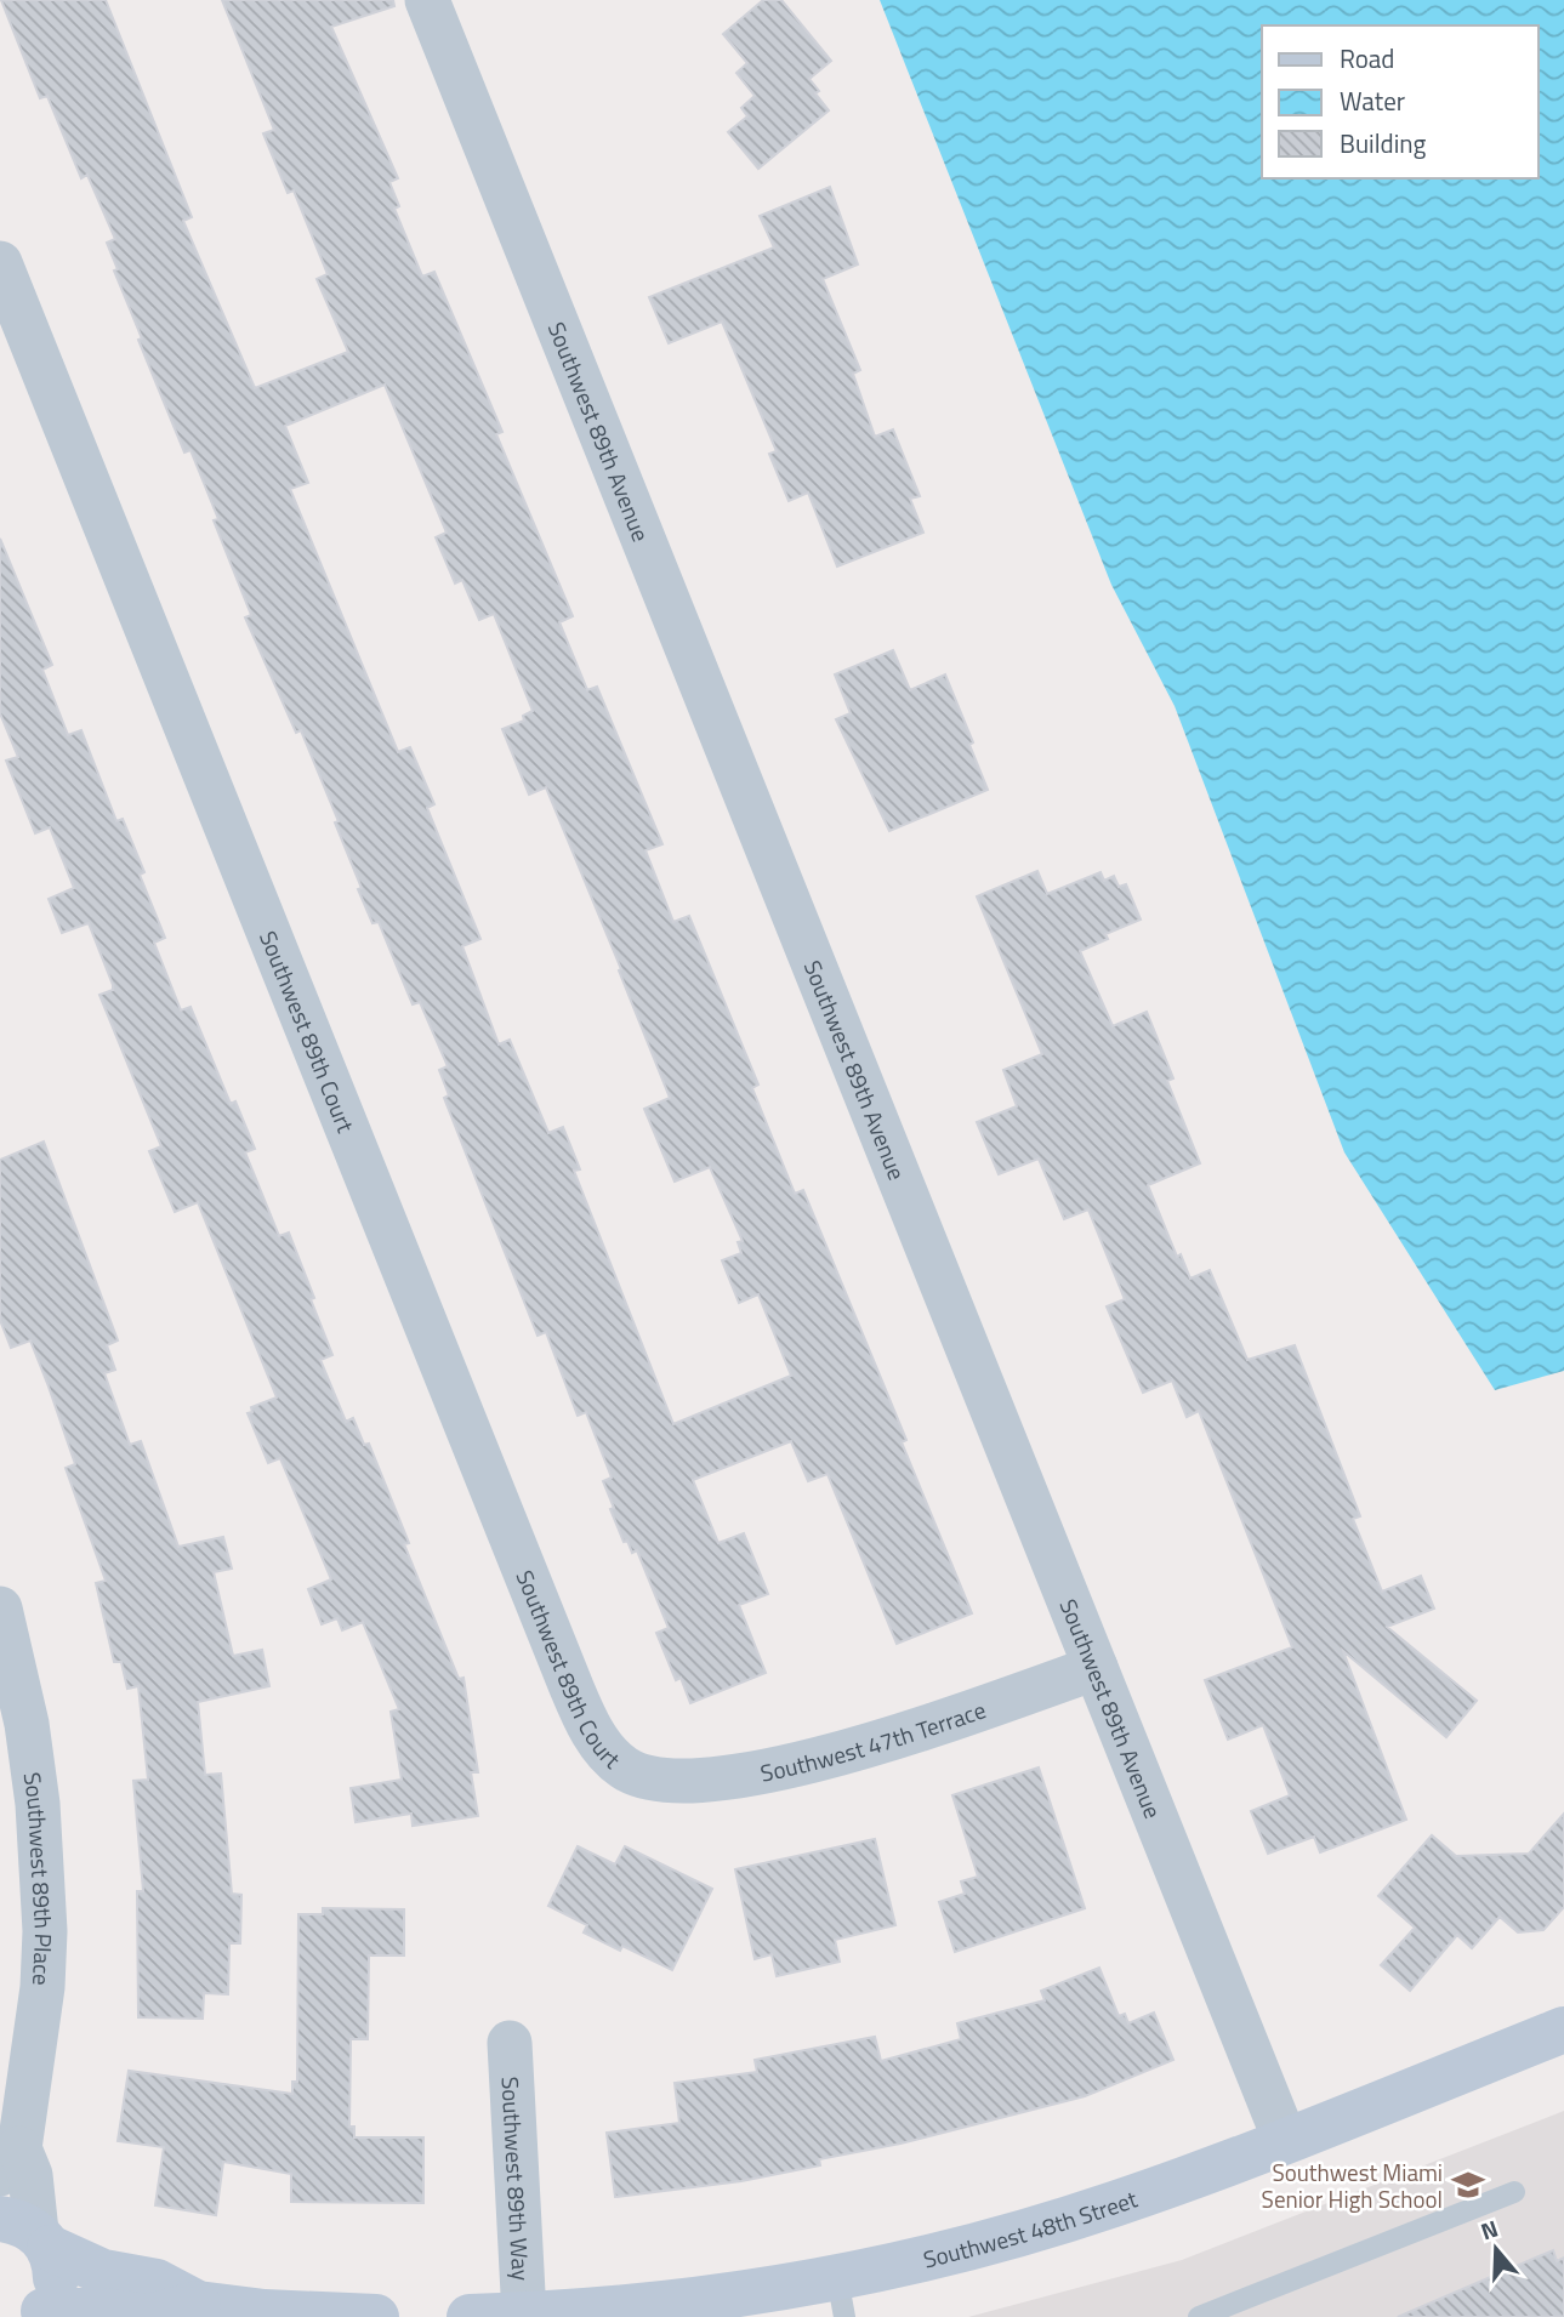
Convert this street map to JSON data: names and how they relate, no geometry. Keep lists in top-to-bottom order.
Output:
{
  "streets": {
    "street": [
      "Southwest 89th Avenue",
      "Southwest 89th Court",
      "Southwest 47th Terrace",
      "Southwest 89th Place",
      "Southwest 89th Way",
      "Southwest 48th Street"
    ]
  },
  "crossings": [
    ["Southwest 89th Avenue", "Southwest 47th Terrace"],
    ["Southwest 89th Avenue", "Southwest 48th Street"],
    ["Southwest 89th Court", "Southwest 47th Terrace"],
    ["Southwest 89th Way", "Southwest 48th Street"]
  ],
  "places": {
    "school or university": ["Southwest Miami Senior High School"]
  },
  "legend": ["Road", "Water", "Building"],
  "north": "top"
}
